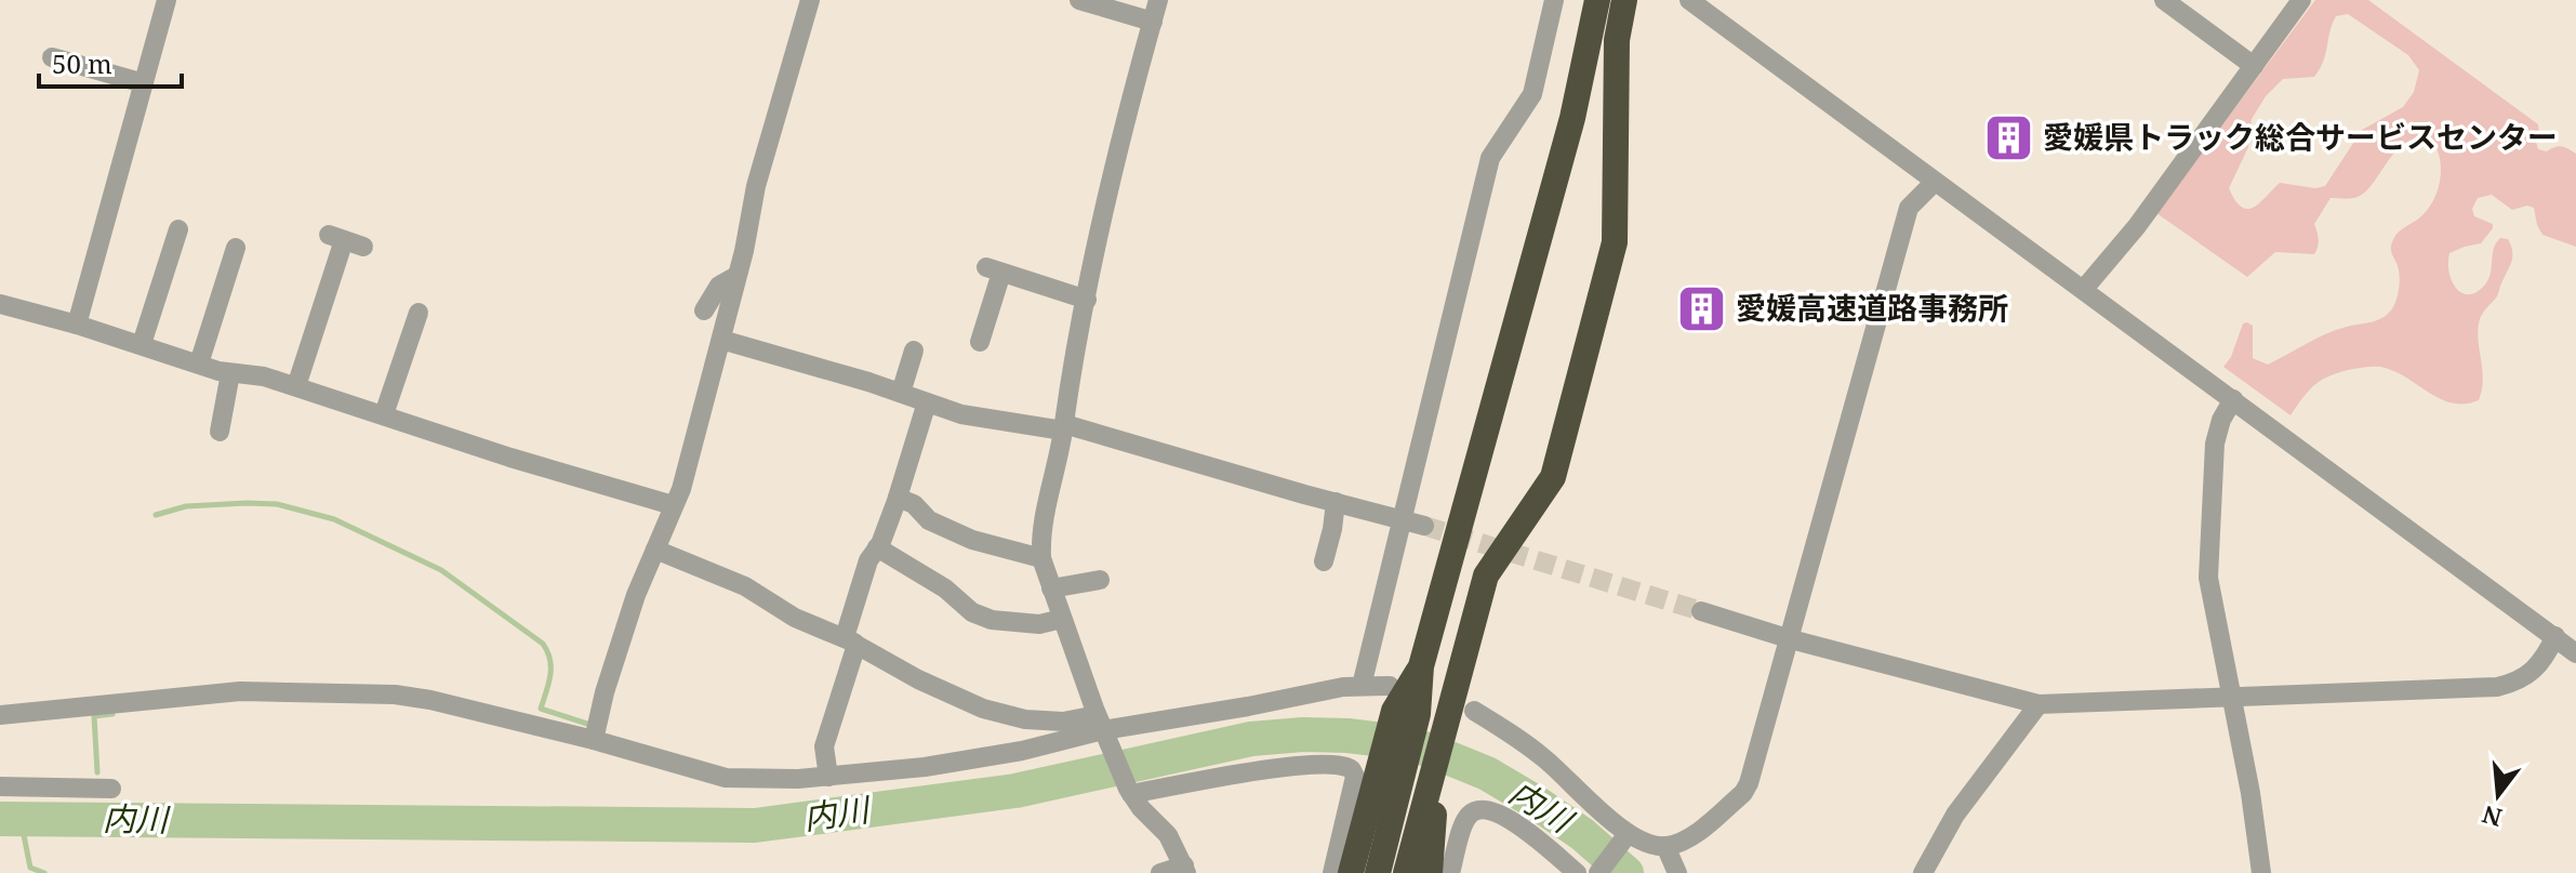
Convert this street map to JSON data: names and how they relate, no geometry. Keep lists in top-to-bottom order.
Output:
{
  "water": ["内川"],
  "places": {
    "building": ["愛媛県トラック総合サービスセンター", "愛媛高速道路事務所"]
  },
  "scale_bar": "50 m",
  "north": "bottom"
}
